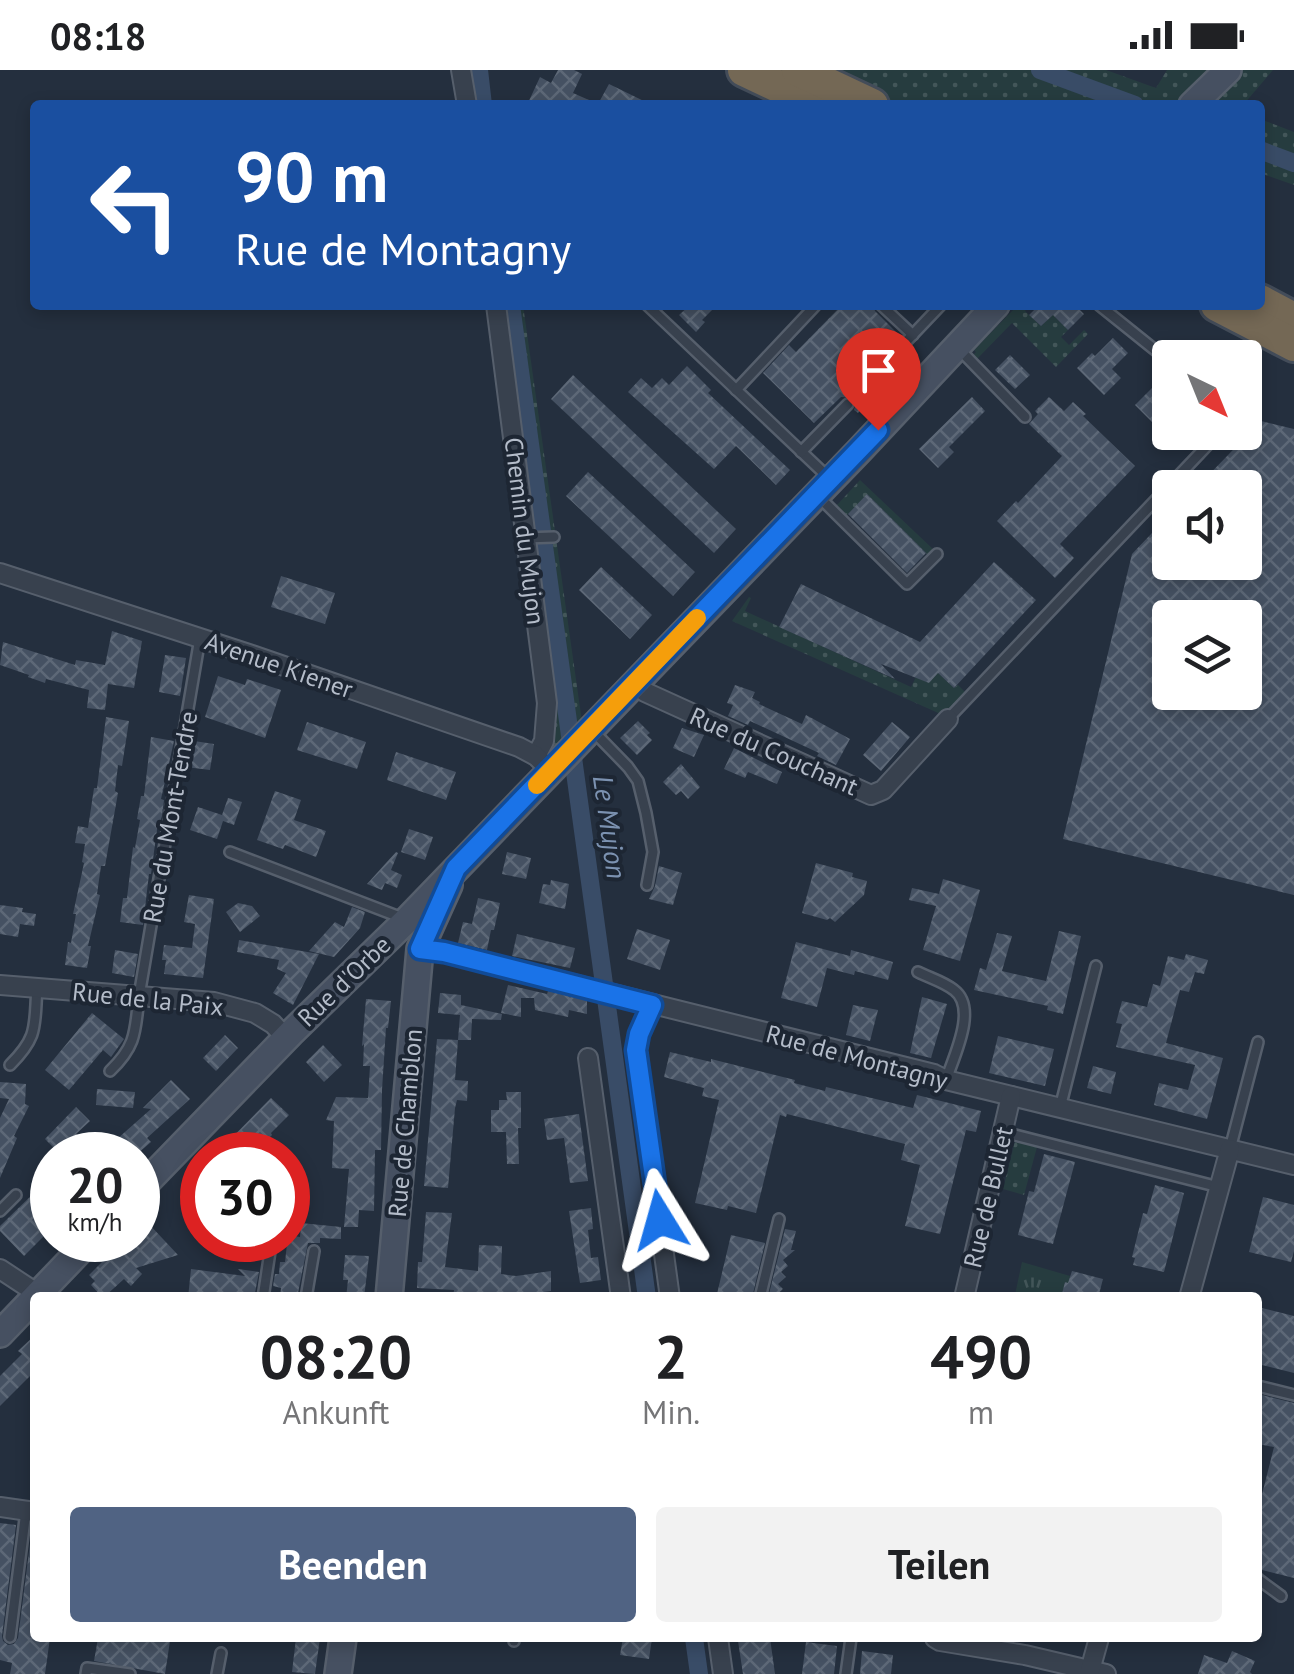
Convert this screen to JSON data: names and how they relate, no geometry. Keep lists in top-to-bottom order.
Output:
{
  "streets": {
    "main road": ["Rue d'Orbe", "Rue de Chamblon"],
    "street": [
      "Chemin du Mujon",
      "Avenue Kiener",
      "Rue du Couchant",
      "Rue de la Paix",
      "Rue de Montagny",
      "Rue de Bullet"
    ],
    "lane": ["Rue du Mont-Tendre"]
  },
  "crossings": [
    ["Chemin du Mujon", "Avenue Kiener"],
    ["Chemin du Mujon", "Rue d'Orbe"],
    ["Avenue Kiener", "Rue du Mont-Tendre"],
    ["Avenue Kiener", "Rue d'Orbe"],
    ["Rue du Couchant", "Rue d'Orbe"],
    ["Rue du Mont-Tendre", "Rue de la Paix"],
    ["Rue d'Orbe", "Rue de la Paix"],
    ["Rue d'Orbe", "Rue de Chamblon"],
    ["Rue de Montagny", "Rue de Chamblon"],
    ["Rue de Montagny", "Rue de Bullet"]
  ],
  "water": ["Le Mujon"],
  "north": "bottom right",
  "page": {
    "status": "08:18",
    "turn": ["90 m", "Rue de Montagny"],
    "speed": "20 km/h",
    "limit": "30",
    "eta": [
      "08:20",
      "Ankunft",
      "2",
      "Min.",
      "490",
      "m"
    ],
    "buttons": ["Beenden", "Teilen"]
  }
}
